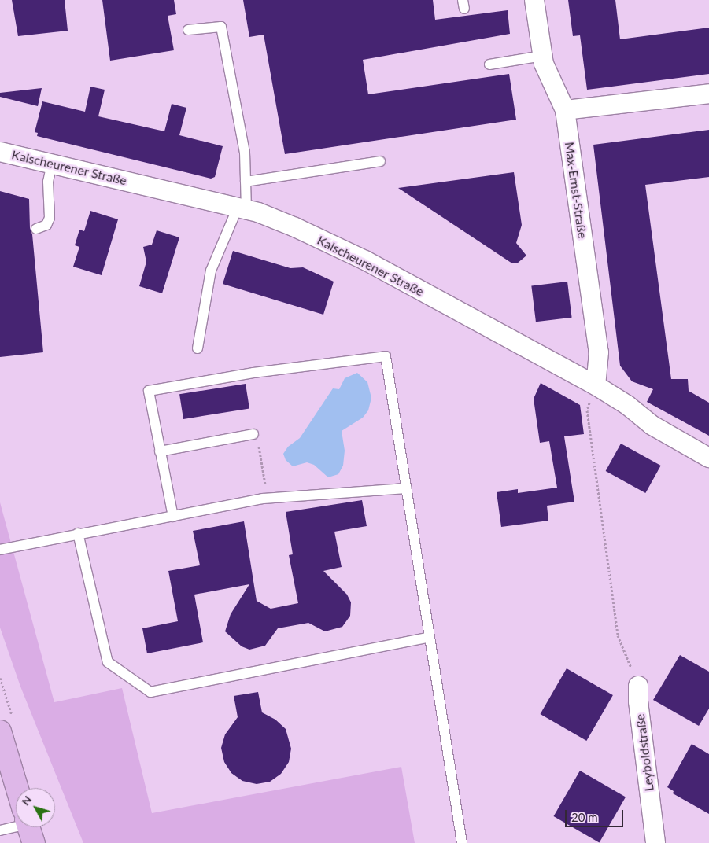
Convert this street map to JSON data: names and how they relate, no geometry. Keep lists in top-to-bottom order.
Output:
{
  "streets": {
    "street": ["Kalscheurener Straße", "Max-Ernst-Straße", "Leyboldstraße"]
  },
  "crossings": [
    ["Kalscheurener Straße", "Max-Ernst-Straße"]
  ],
  "scale_bar": "20 m",
  "north": "top left"
}
